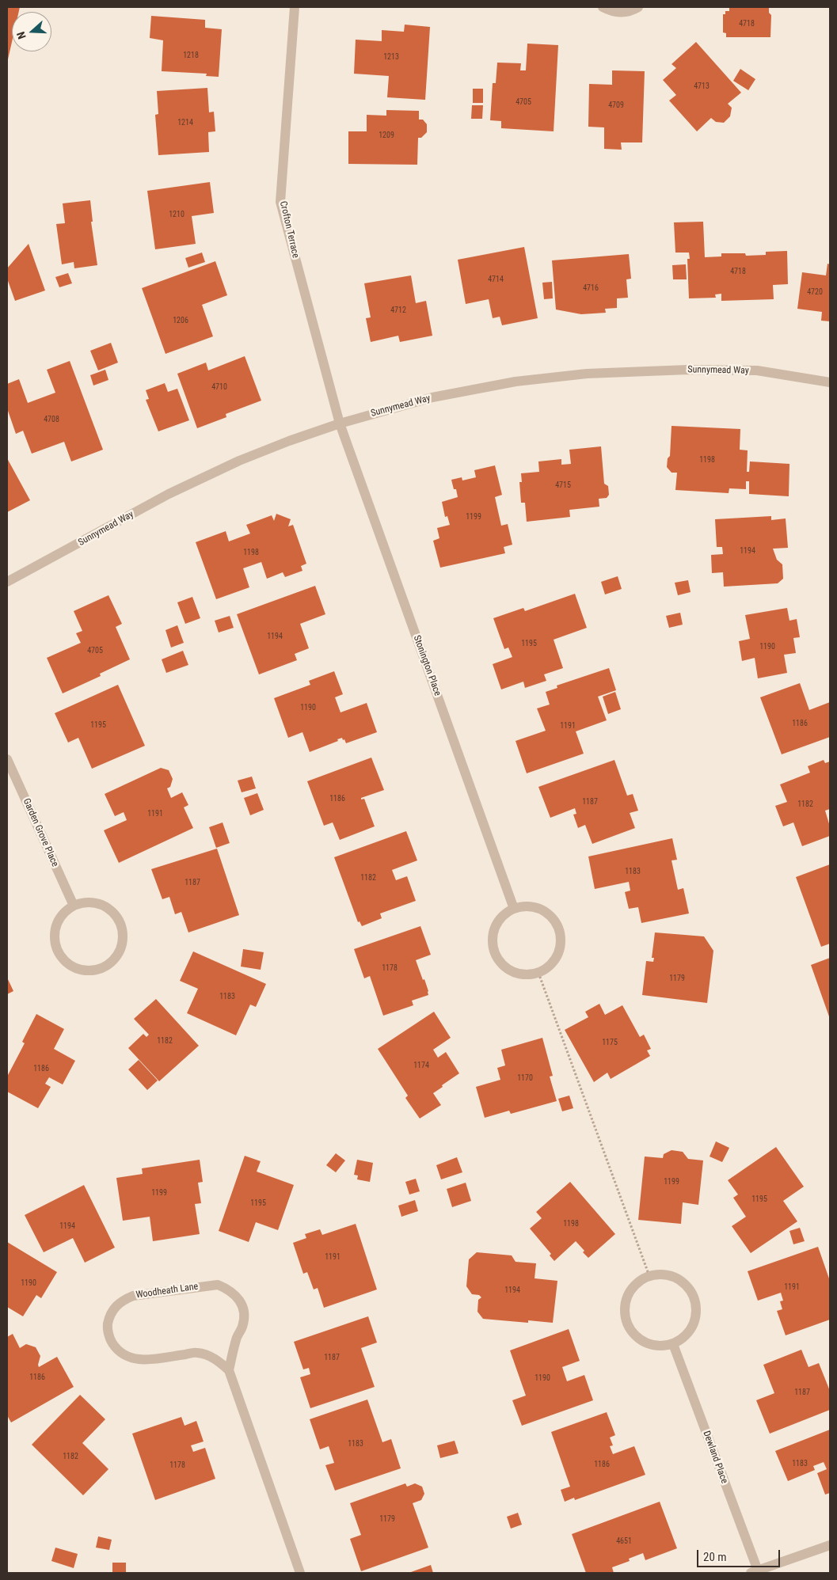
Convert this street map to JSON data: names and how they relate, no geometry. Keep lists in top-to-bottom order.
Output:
{
  "streets": {
    "street": [
      "Crofton Terrace",
      "Sunnymead Way",
      "Stonington Place",
      "Garden Grove Place",
      "Woodheath Lane",
      "Dewland Place"
    ]
  },
  "crossings": [
    ["Crofton Terrace", "Sunnymead Way"],
    ["Crofton Terrace", "Stonington Place"],
    ["Sunnymead Way", "Stonington Place"]
  ],
  "house_numbers": [
    "4718",
    "1218",
    "1213",
    "4713",
    "4705",
    "4709",
    "1214",
    "1209",
    "1210",
    "4718",
    "4714",
    "4716",
    "4720",
    "4712",
    "1206",
    "4710",
    "4708",
    "1198",
    "4715",
    "1199",
    "1194",
    "1198",
    "1194",
    "1195",
    "1190",
    "4705",
    "1190",
    "1186",
    "1195",
    "1191",
    "1186",
    "1187",
    "1182",
    "1191",
    "1183",
    "1182",
    "1187",
    "1178",
    "1179",
    "1183",
    "1182",
    "1175",
    "1174",
    "1186",
    "1170",
    "1199",
    "1199",
    "1195",
    "1195",
    "1198",
    "1194",
    "1191",
    "1190",
    "1191",
    "1194",
    "1187",
    "1186",
    "1190",
    "1187",
    "1183",
    "1182",
    "1183",
    "1186",
    "1178",
    "1179",
    "4651"
  ],
  "scale_bar": "20 m",
  "north": "left"
}
